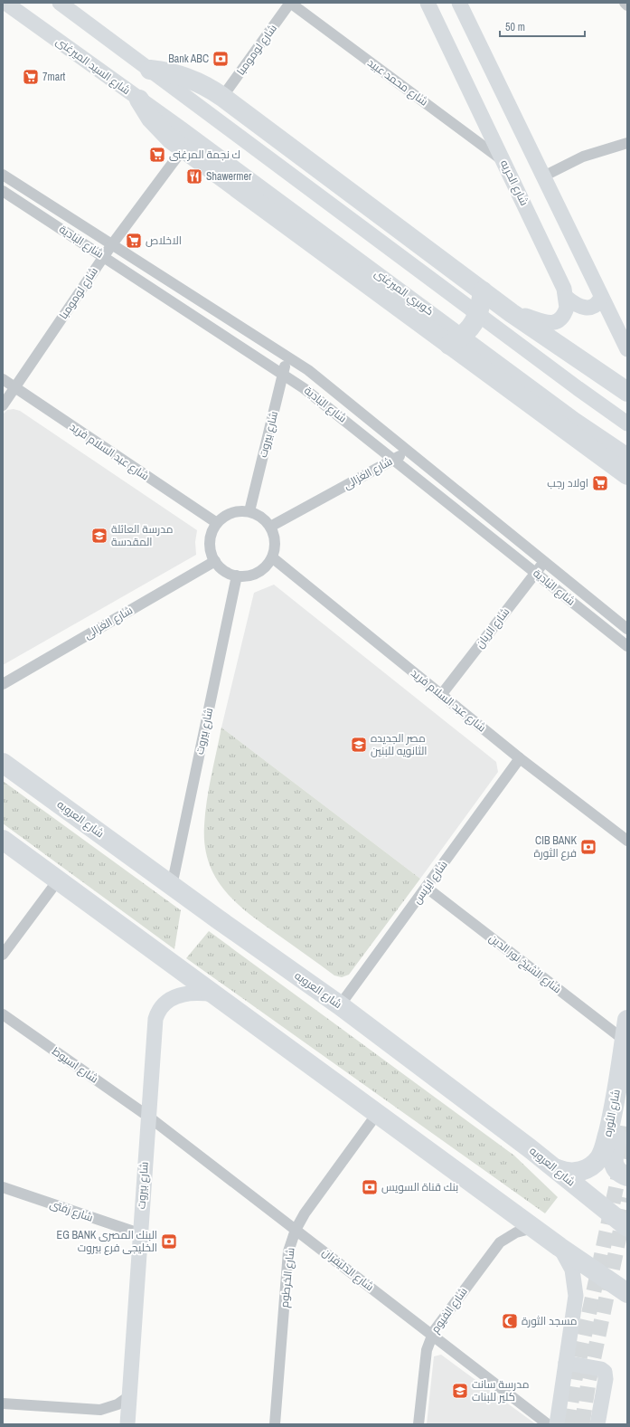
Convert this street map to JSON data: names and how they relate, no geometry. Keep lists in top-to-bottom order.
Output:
{
  "streets": {
    "highway": ["شارع العروبه", "شارع الثوره"],
    "main road": [
      "شارع السيد الميرغنى",
      "شارع الحريه",
      "كوبري الميرغنى",
      "شارع بيروت"
    ],
    "street": [
      "شارع لومومبا",
      "شارع محمد عبيد",
      "شارع البادية",
      "شارع عبد السلام فريد",
      "شارع الغزالى",
      "شارع الريان",
      "شارع ايزيس",
      "شارع الشيخ نور الدين",
      "شارع اسيوط",
      "شارع زفتى",
      "شارع الدليفران",
      "شارع الخرطوم",
      "شارع الفيوم"
    ]
  },
  "crossings": [
    ["شارع لومومبا", "شارع محمد عبيد"],
    ["شارع لومومبا", "شارع البادية"],
    ["شارع لومومبا", "شارع عبد السلام فريد"],
    ["شارع السيد الميرغنى", "كوبري الميرغنى"],
    ["شارع محمد عبيد", "شارع الحريه"],
    ["شارع البادية", "شارع بيروت"],
    ["شارع البادية", "شارع الغزالى"],
    ["شارع البادية", "شارع الريان"],
    ["شارع بيروت", "شارع عبد السلام فريد"],
    ["شارع بيروت", "شارع الغزالى"],
    ["شارع بيروت", "شارع العروبه"],
    ["شارع بيروت", "شارع اسيوط"],
    ["شارع بيروت", "شارع زفتى"],
    ["شارع بيروت", "شارع الدليفران"],
    ["شارع عبد السلام فريد", "شارع الغزالى"],
    ["شارع عبد السلام فريد", "شارع الريان"],
    ["شارع عبد السلام فريد", "شارع ايزيس"],
    ["شارع العروبه", "شارع ايزيس"],
    ["شارع العروبه", "شارع الثوره"],
    ["شارع ايزيس", "شارع الشيخ نور الدين"],
    ["شارع الشيخ نور الدين", "شارع الثوره"],
    ["شارع اسيوط", "شارع الدليفران"],
    ["شارع الدليفران", "شارع الخرطوم"],
    ["شارع الدليفران", "شارع الفيوم"]
  ],
  "places": {
    "bank": [
      "Bank ABC",
      "CIB BANK فرع الثورة",
      "بنك قناة السويس",
      "EG BANK البنك المصرى الخليجى فرع بيروت"
    ],
    "supermarket": [
      "7mart",
      "ك نجمة المرغنى",
      "الاخلاص",
      "اولاد رجب"
    ],
    "restaurant": ["Shawermer"],
    "school or university": ["مدرسة العائلة المقدسة", "مصر الجديده الثانويه للبنين", "مدرسة سانت كلير للبنات"],
    "mosque": ["مسجد الثورة"]
  },
  "scale_bar": "50 m"
}
